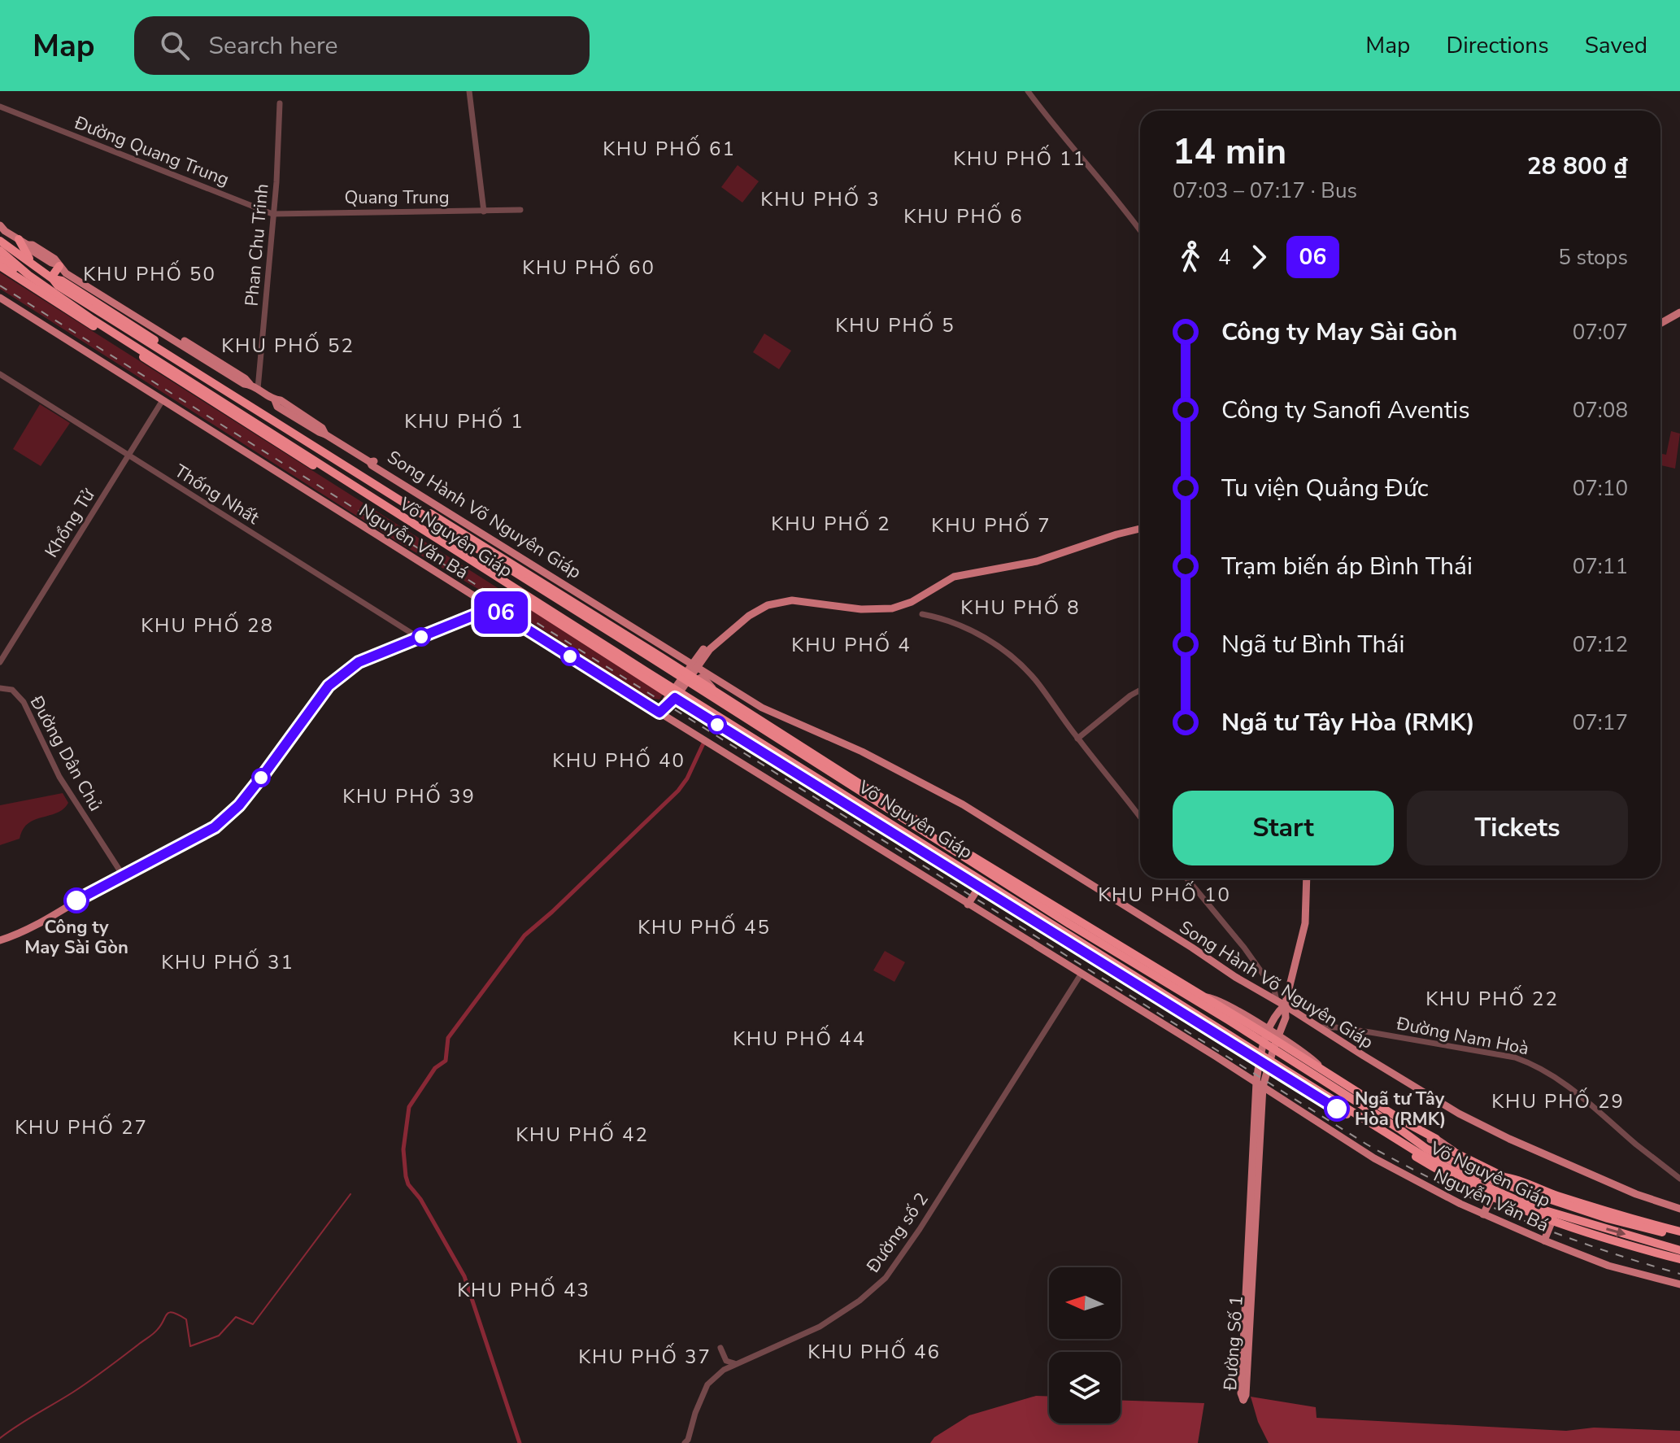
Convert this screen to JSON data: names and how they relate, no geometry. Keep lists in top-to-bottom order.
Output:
{
  "streets": {
    "highway": ["Võ Nguyên Giáp"],
    "main road": ["Song Hành Võ Nguyên Giáp", "Nguyễn Văn Bá", "Đường Số 1"],
    "street": [
      "Đường Quang Trung",
      "Quang Trung",
      "Phan Chu Trinh",
      "Thống Nhất",
      "Khổng Tử",
      "Đường Dân Chủ",
      "Đường Nam Hoà",
      "Đường số 2"
    ]
  },
  "crossings": [
    ["Đường Quang Trung", "Quang Trung"],
    ["Đường Quang Trung", "Phan Chu Trinh"],
    ["Quang Trung", "Phan Chu Trinh"],
    ["Phan Chu Trinh", "Song Hành Võ Nguyên Giáp"],
    ["Thống Nhất", "Khổng Tử"],
    ["Song Hành Võ Nguyên Giáp", "Đường Nam Hoà"],
    ["Song Hành Võ Nguyên Giáp", "Đường Số 1"],
    ["Khổng Tử", "Nguyễn Văn Bá"],
    ["Võ Nguyên Giáp", "Đường Số 1"],
    ["Nguyễn Văn Bá", "Đường số 2"],
    ["Nguyễn Văn Bá", "Đường Số 1"]
  ],
  "districts": [
    "KHU PHỐ 61",
    "KHU PHỐ 11",
    "KHU PHỐ 3",
    "KHU PHỐ 6",
    "KHU PHỐ 60",
    "KHU PHỐ 50",
    "KHU PHỐ 5",
    "KHU PHỐ 52",
    "KHU PHỐ 1",
    "KHU PHỐ 2",
    "KHU PHỐ 7",
    "KHU PHỐ 8",
    "KHU PHỐ 28",
    "KHU PHỐ 4",
    "KHU PHỐ 40",
    "KHU PHỐ 39",
    "KHU PHỐ 10",
    "KHU PHỐ 45",
    "KHU PHỐ 31",
    "KHU PHỐ 22",
    "KHU PHỐ 44",
    "KHU PHỐ 29",
    "KHU PHỐ 27",
    "KHU PHỐ 42",
    "KHU PHỐ 43",
    "KHU PHỐ 46",
    "KHU PHỐ 37"
  ],
  "places": ["Công ty May Sài Gòn", "Ngã tư Tây Hòa (RMK)"],
  "lines": ["bus line 06"],
  "north": "left",
  "page": {
    "header": "Map",
    "search": "Search here",
    "nav": ["Map", "Directions", "Saved"],
    "on_map": "06",
    "heading": ["14 min", "07:03 – 07:17 · Bus", "28 800 ₫"],
    "legs": ["4", "06", "5 stops"],
    "list": [
      {
        "name": "Công ty May Sài Gòn",
        "value": "07:07"
      },
      {
        "name": "Công ty Sanofi Aventis",
        "value": "07:08"
      },
      {
        "name": "Tu viện Quảng Đức",
        "value": "07:10"
      },
      {
        "name": "Trạm biến áp Bình Thái",
        "value": "07:11"
      },
      {
        "name": "Ngã tư Bình Thái",
        "value": "07:12"
      },
      {
        "name": "Ngã tư Tây Hòa (RMK)",
        "value": "07:17"
      }
    ],
    "buttons": ["Start", "Tickets"]
  }
}
